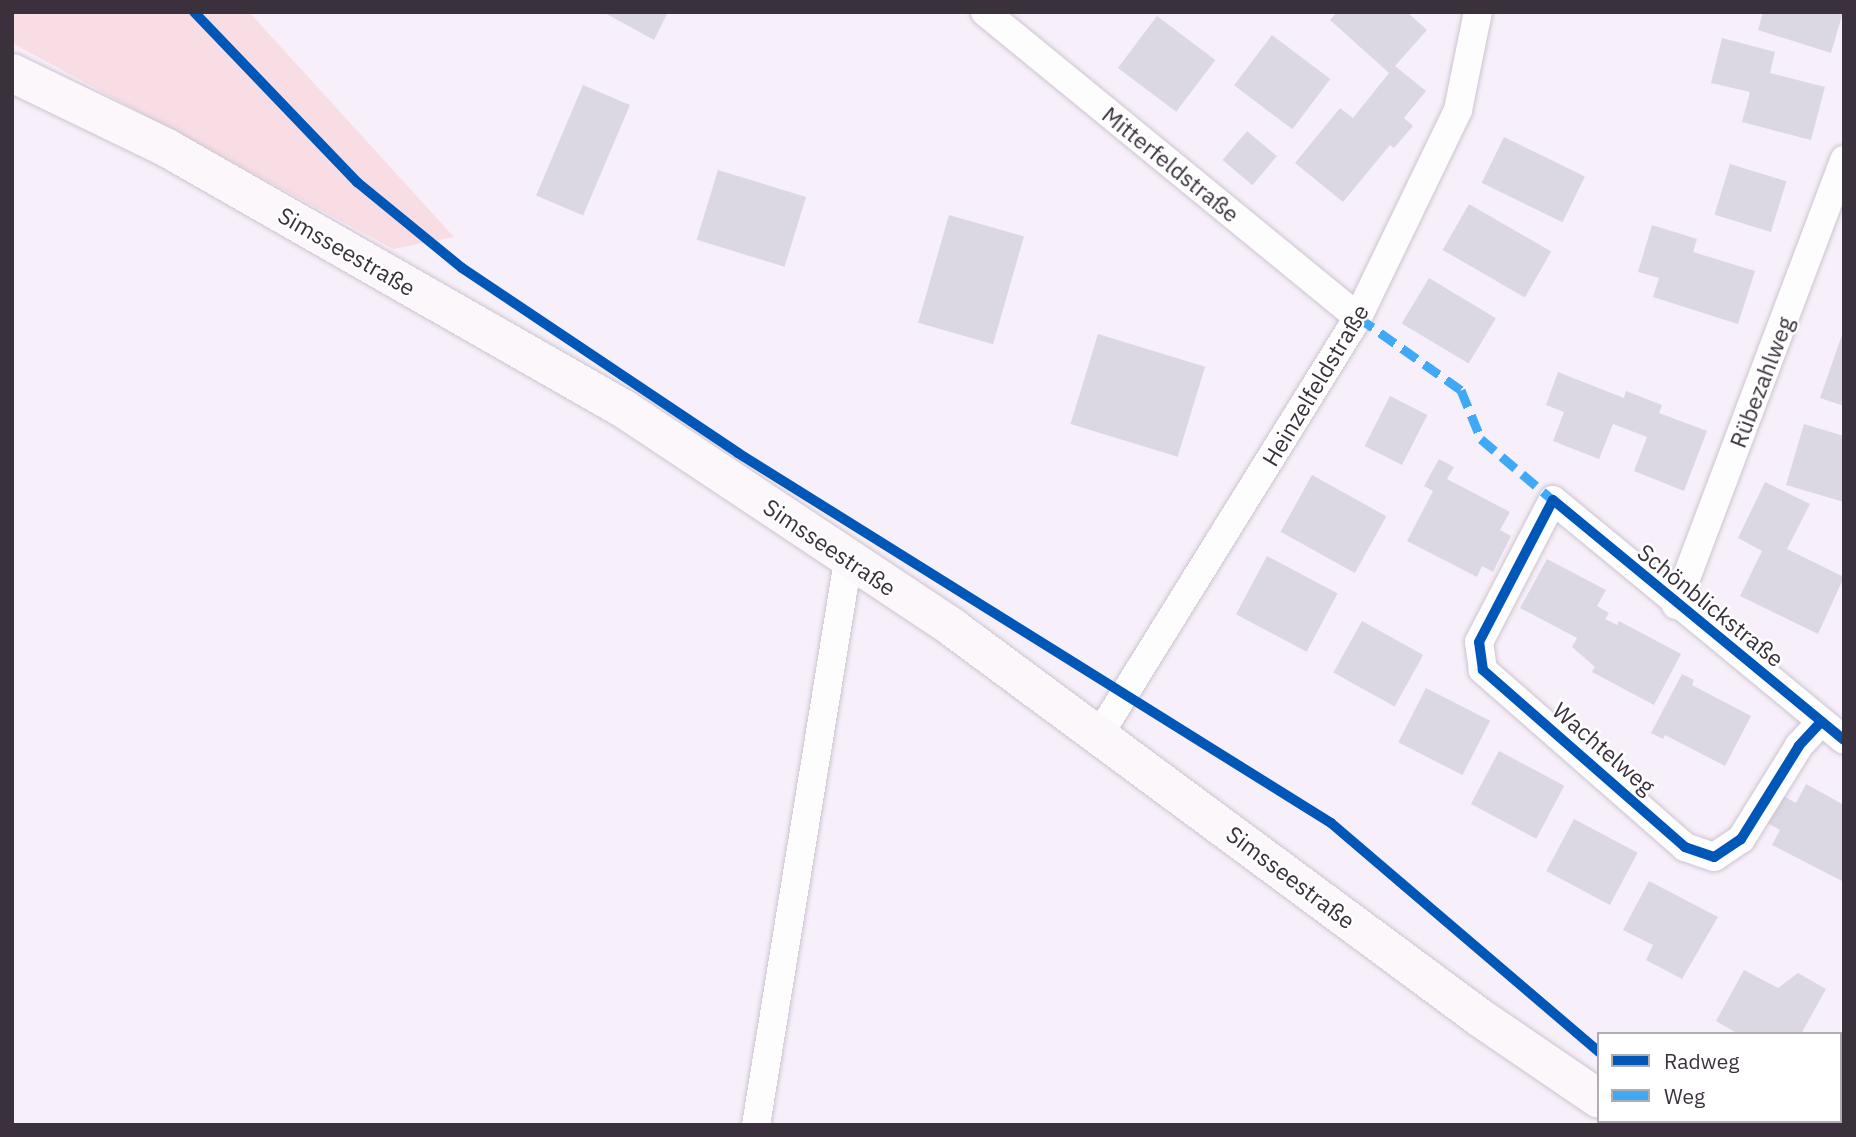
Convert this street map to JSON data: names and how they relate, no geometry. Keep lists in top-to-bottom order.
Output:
{
  "streets": {
    "main road": ["Simsseestraße"],
    "street": [
      "Mitterfeldstraße",
      "Rübezahlweg",
      "Heinzelfeldstraße",
      "Schönblickstraße",
      "Wachtelweg"
    ]
  },
  "crossings": [
    ["Mitterfeldstraße", "Heinzelfeldstraße"],
    ["Simsseestraße", "Heinzelfeldstraße"],
    ["Rübezahlweg", "Schönblickstraße"],
    ["Schönblickstraße", "Wachtelweg"]
  ],
  "legend": ["Radweg", "Weg"]
}
